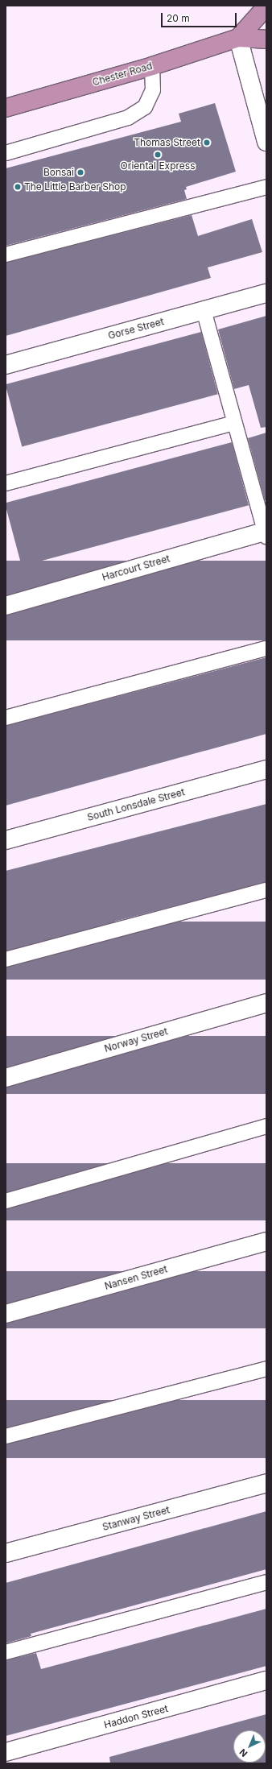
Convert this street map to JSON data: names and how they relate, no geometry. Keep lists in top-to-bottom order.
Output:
{
  "streets": {
    "highway": ["Chester Road"],
    "street": [
      "Gorse Street",
      "Harcourt Street",
      "South Lonsdale Street",
      "Norway Street",
      "Nansen Street",
      "Stanway Street",
      "Haddon Street"
    ]
  },
  "places": [
    "Thomas Street",
    "Oriental Express",
    "Bonsai",
    "The Little Barber Shop"
  ],
  "scale_bar": "20 m",
  "north": "bottom left"
}
